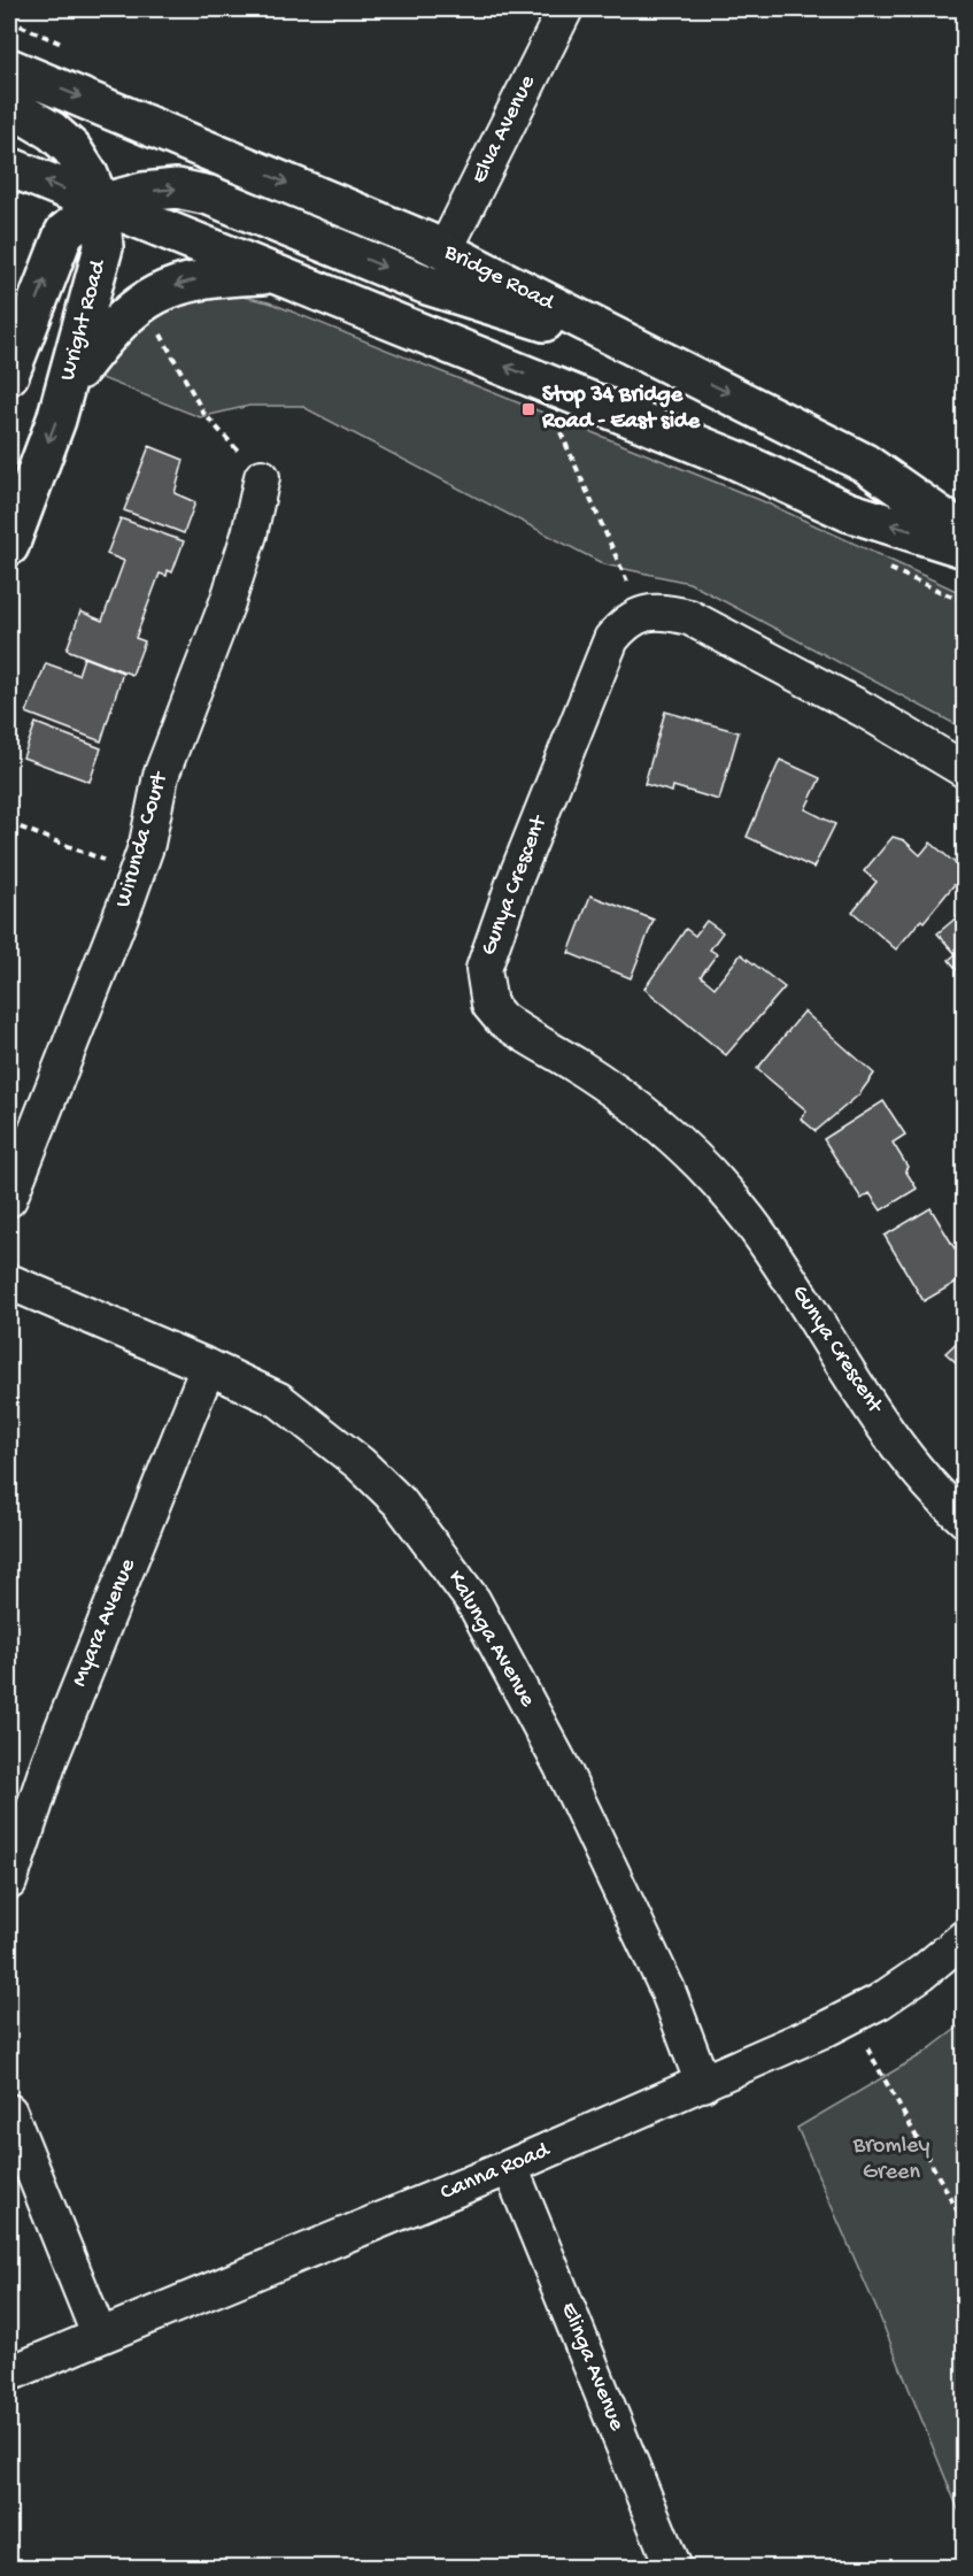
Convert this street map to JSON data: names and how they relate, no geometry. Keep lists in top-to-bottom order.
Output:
{
  "streets": {
    "main road": ["Bridge Road", "Wright Road"],
    "street": [
      "Elva Avenue",
      "Wirunda Court",
      "Gunya Crescent",
      "Myara Avenue",
      "Kalunga Avenue",
      "Canna Road",
      "Elinga Avenue"
    ]
  },
  "crossings": [
    ["Elva Avenue", "Bridge Road"],
    ["Myara Avenue", "Kalunga Avenue"],
    ["Kalunga Avenue", "Canna Road"],
    ["Canna Road", "Elinga Avenue"]
  ],
  "parks": ["Bromley Green"],
  "places": {
    "transit": ["Stop 34 Bridge Road - East side"]
  }
}
